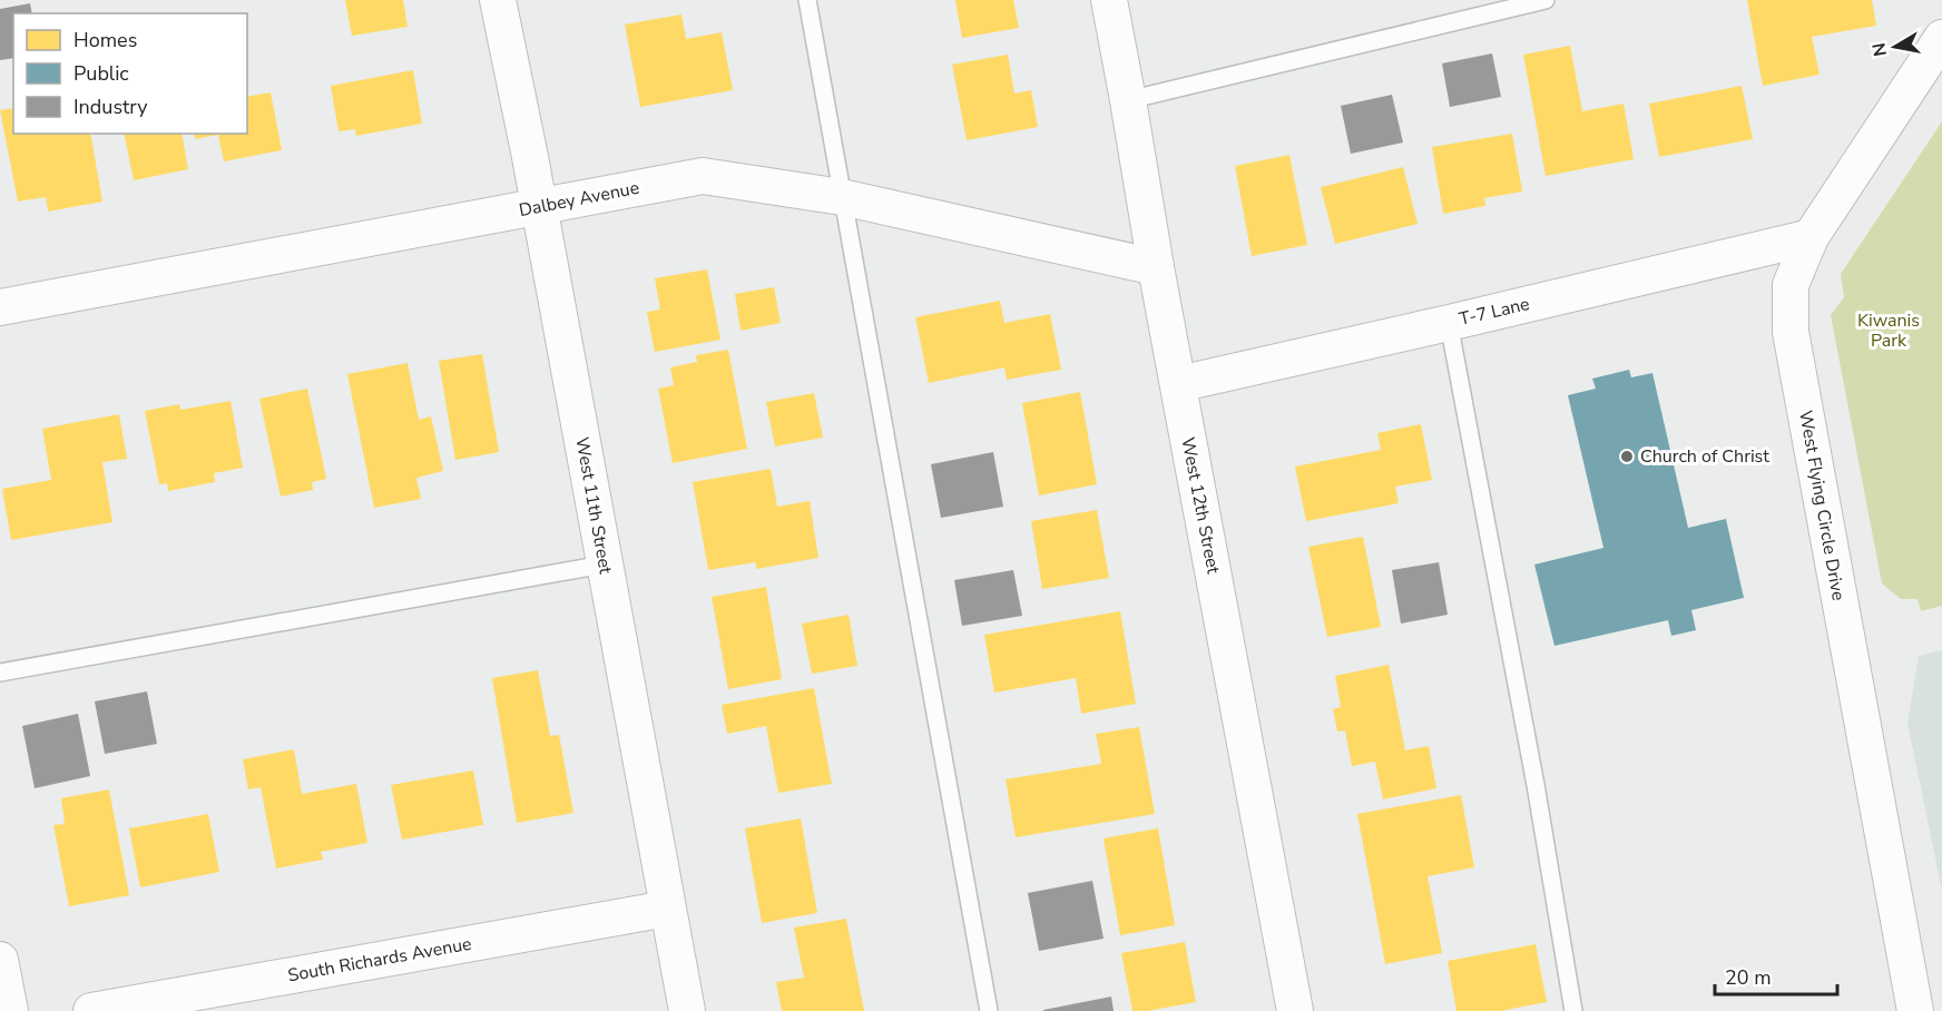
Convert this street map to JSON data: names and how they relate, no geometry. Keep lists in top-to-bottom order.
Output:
{
  "streets": {
    "street": [
      "Dalbey Avenue",
      "T-7 Lane",
      "West 11th Street",
      "West 12th Street",
      "West Flying Circle Drive",
      "South Richards Avenue"
    ]
  },
  "crossings": [
    ["Dalbey Avenue", "West 11th Street"],
    ["Dalbey Avenue", "West 12th Street"],
    ["T-7 Lane", "West 12th Street"],
    ["T-7 Lane", "West Flying Circle Drive"],
    ["West 11th Street", "South Richards Avenue"]
  ],
  "parks": ["Kiwanis Park"],
  "places": ["Church of Christ"],
  "legend": ["Homes", "Public", "Industry"],
  "scale_bar": "20 m",
  "north": "left"
}
